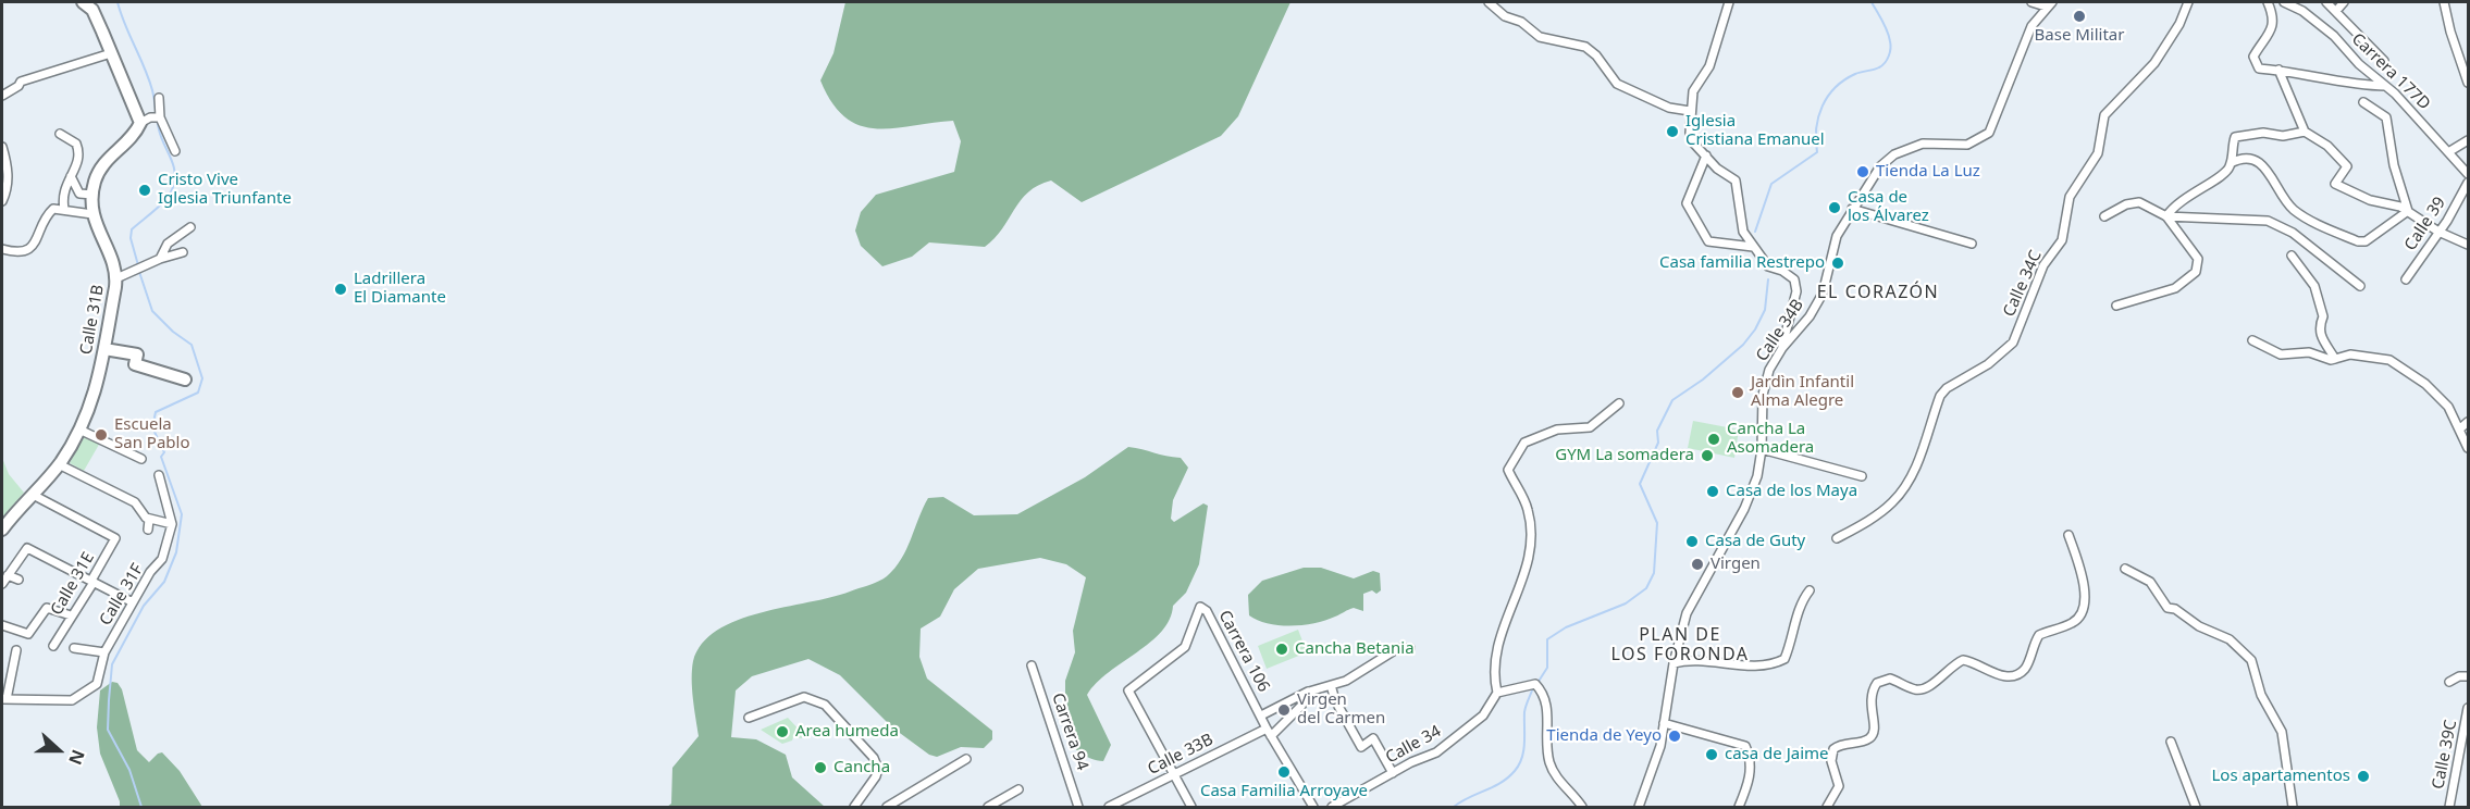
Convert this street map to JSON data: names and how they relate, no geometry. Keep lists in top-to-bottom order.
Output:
{
  "streets": {
    "street": [
      "Carrera 177D",
      "Calle 39",
      "Calle 34C",
      "Calle 31B",
      "Calle 34B",
      "Calle 31E",
      "Calle 31F",
      "Carrera 106",
      "Carrera 94",
      "Calle 34",
      "Calle 33B",
      "Calle 39C"
    ]
  },
  "crossings": [
    ["Carrera 106", "Calle 33B"]
  ],
  "districts": ["EL CORAZÓN", "PLAN DE LOS FORONDA"],
  "places": [
    "Base Militar",
    "Iglesia Cristiana Emanuel",
    "Tienda La Luz",
    "Cristo Vive Iglesia Triunfante",
    "Casa de los Álvarez",
    "Casa familia Restrepo",
    "Ladrillera El Diamante",
    "Jardìn Infantil Alma Alegre",
    "Escuela San Pablo",
    "Cancha La Asomadera",
    "GYM La somadera",
    "Casa de los Maya",
    "Casa de Guty",
    "Virgen",
    "Cancha Betania",
    "Virgen del Carmen",
    "Area humeda",
    "Tienda de Yeyo",
    "casa de Jaime",
    "Cancha",
    "Casa Familia Arroyave",
    "Los apartamentos"
  ],
  "north": "right"
}
